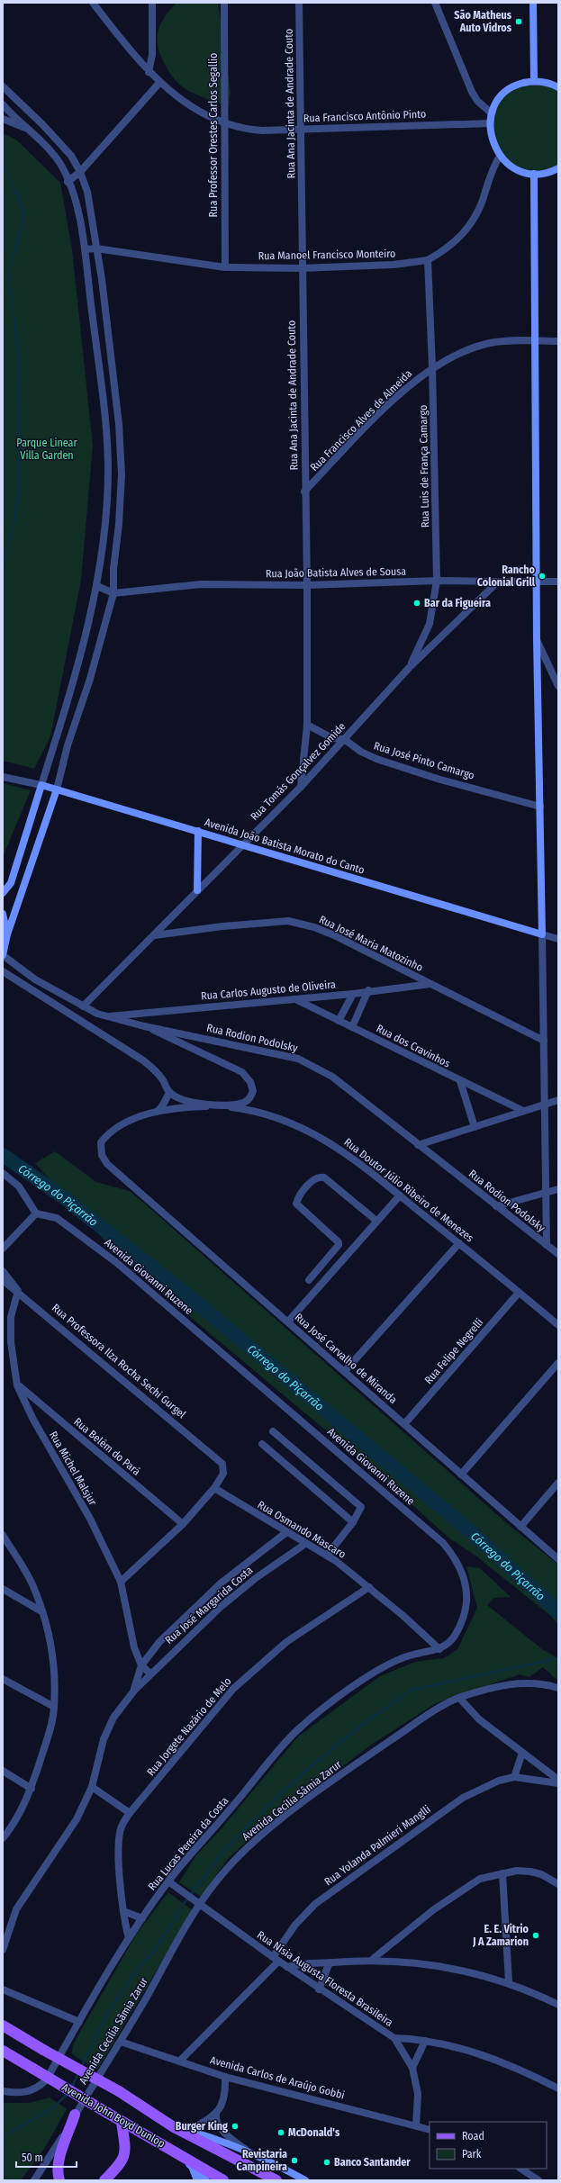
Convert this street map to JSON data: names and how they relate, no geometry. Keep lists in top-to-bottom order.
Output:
{
  "streets": {
    "main road": ["Avenida João Batista Morato do Canto", "Avenida John Boyd Dunlop"],
    "street": [
      "Rua Ana Jacinta de Andrade Couto",
      "Rua Francisco Antônio Pinto",
      "Rua Professor Orestes Carlos Segallio",
      "Rua Manoel Francisco Monteiro",
      "Rua Francisco Alves de Almeida",
      "Rua Luis de França Camargo",
      "Rua João Batista Alves de Sousa",
      "Rua José Pinto Camargo",
      "Rua Tomás Gonçalvez Gomide",
      "Rua José Maria Matozinho",
      "Rua Carlos Augusto de Oliveira",
      "Rua Rodion Podolsky",
      "Rua dos Cravinhos",
      "Rua Doutor Júlio Ribeiro de Menezes",
      "Avenida Giovanni Ruzene",
      "Rua Felipe Negrelli",
      "Rua José Carvalho de Miranda",
      "Rua Professora Ilza Rocha Sechi Gurgel",
      "Rua Belém do Pará",
      "Rua Michel Malsjur",
      "Rua Osmando Mascaro",
      "Rua José Margarida Costa",
      "Rua Jorgete Nazário de Melo",
      "Avenida Cecília Sâmia Zarur",
      "Rua Lucas Pereira da Costa",
      "Rua Yolanda Palmieri Manglli",
      "Rua Nísia Augusta Floresta Brasileira",
      "Avenida Carlos de Araújo Gobbi"
    ]
  },
  "crossings": [
    ["Rua Ana Jacinta de Andrade Couto", "Rua Francisco Antônio Pinto"],
    ["Rua Ana Jacinta de Andrade Couto", "Rua Manoel Francisco Monteiro"],
    ["Rua Ana Jacinta de Andrade Couto", "Rua Francisco Alves de Almeida"],
    ["Rua Ana Jacinta de Andrade Couto", "Rua João Batista Alves de Sousa"],
    ["Rua Ana Jacinta de Andrade Couto", "Rua José Pinto Camargo"],
    ["Rua Ana Jacinta de Andrade Couto", "Rua Tomás Gonçalvez Gomide"],
    ["Rua Francisco Antônio Pinto", "Rua Professor Orestes Carlos Segallio"],
    ["Rua Professor Orestes Carlos Segallio", "Rua Manoel Francisco Monteiro"],
    ["Rua Manoel Francisco Monteiro", "Rua Luis de França Camargo"],
    ["Rua Francisco Alves de Almeida", "Rua Luis de França Camargo"],
    ["Rua Luis de França Camargo", "Rua João Batista Alves de Sousa"],
    ["Rua Luis de França Camargo", "Rua Tomás Gonçalvez Gomide"],
    ["Rua João Batista Alves de Sousa", "Rua Tomás Gonçalvez Gomide"],
    ["Rua José Pinto Camargo", "Rua Tomás Gonçalvez Gomide"],
    ["Rua Tomás Gonçalvez Gomide", "Avenida João Batista Morato do Canto"],
    ["Rua Tomás Gonçalvez Gomide", "Rua José Maria Matozinho"],
    ["Rua Tomás Gonçalvez Gomide", "Rua Rodion Podolsky"],
    ["Rua José Maria Matozinho", "Rua Carlos Augusto de Oliveira"],
    ["Rua Carlos Augusto de Oliveira", "Rua Rodion Podolsky"],
    ["Rua Carlos Augusto de Oliveira", "Rua dos Cravinhos"],
    ["Rua Doutor Júlio Ribeiro de Menezes", "Rua Felipe Negrelli"],
    ["Rua Doutor Júlio Ribeiro de Menezes", "Rua José Carvalho de Miranda"],
    ["Avenida Giovanni Ruzene", "Rua Osmando Mascaro"],
    ["Avenida Giovanni Ruzene", "Rua Lucas Pereira da Costa"],
    ["Rua Felipe Negrelli", "Rua José Carvalho de Miranda"],
    ["Rua Professora Ilza Rocha Sechi Gurgel", "Rua Michel Malsjur"],
    ["Rua Professora Ilza Rocha Sechi Gurgel", "Rua Osmando Mascaro"],
    ["Rua Belém do Pará", "Rua Michel Malsjur"],
    ["Rua Michel Malsjur", "Rua José Margarida Costa"],
    ["Rua Osmando Mascaro", "Rua José Margarida Costa"],
    ["Rua Osmando Mascaro", "Rua Jorgete Nazário de Melo"],
    ["Rua Osmando Mascaro", "Rua Lucas Pereira da Costa"],
    ["Rua Jorgete Nazário de Melo", "Rua Lucas Pereira da Costa"],
    ["Avenida Cecília Sâmia Zarur", "Rua Nísia Augusta Floresta Brasileira"],
    ["Avenida Cecília Sâmia Zarur", "Avenida Carlos de Araújo Gobbi"],
    ["Rua Lucas Pereira da Costa", "Rua Nísia Augusta Floresta Brasileira"],
    ["Rua Yolanda Palmieri Manglli", "Rua Nísia Augusta Floresta Brasileira"],
    ["Rua Yolanda Palmieri Manglli", "Avenida Carlos de Araújo Gobbi"],
    ["Rua Nísia Augusta Floresta Brasileira", "Avenida Carlos de Araújo Gobbi"]
  ],
  "water": ["Córrego do Piçarrão"],
  "parks": ["Parque Linear Villa Garden"],
  "places": [
    "São Matheus Auto Vidros",
    "Rancho Colonial Grill",
    "Bar da Figueira",
    "E. E. Vitrio J A Zamarion",
    "Burger King",
    "McDonald's",
    "Revistaria Campineira",
    "Banco Santander"
  ],
  "legend": ["Road", "Park"],
  "scale_bar": "50 m"
}
